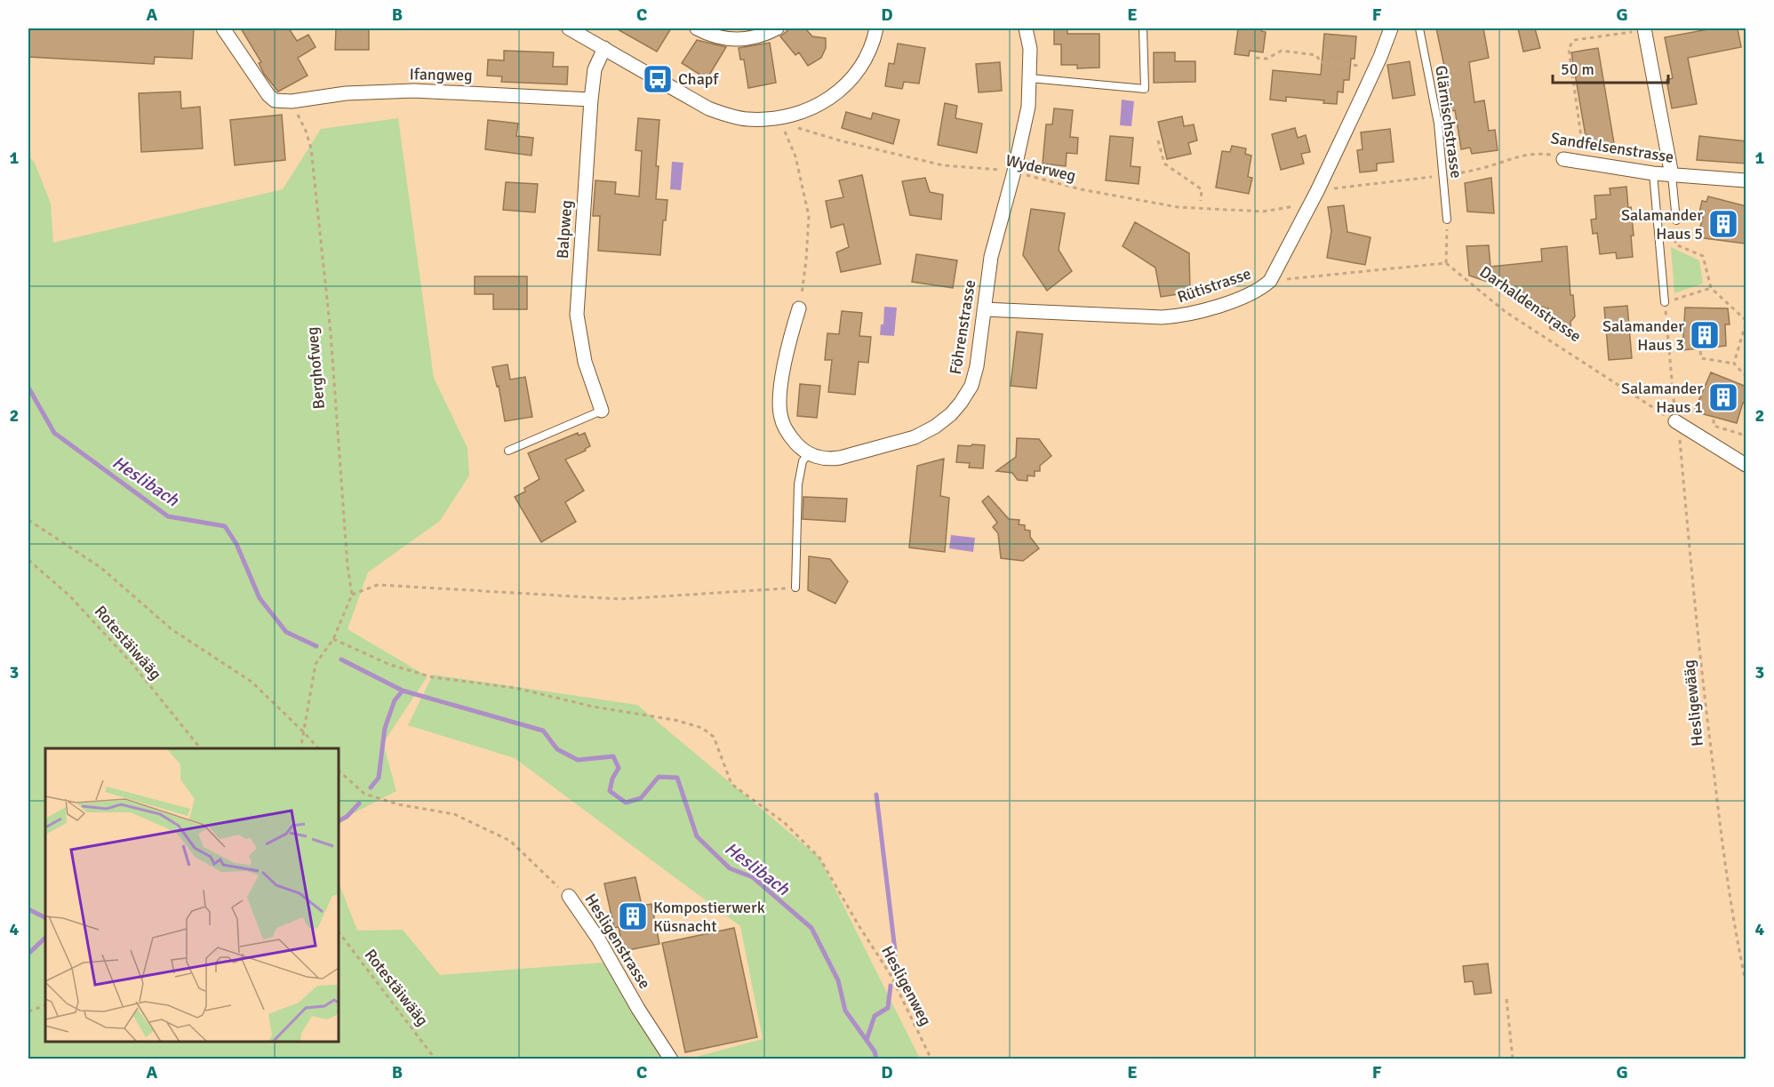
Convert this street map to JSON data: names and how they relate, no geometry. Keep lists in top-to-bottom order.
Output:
{
  "streets": {
    "street": [
      "Ifangweg",
      "Sandfelsenstrasse",
      "Balpweg",
      "Rütistrasse",
      "Föhrenstrasse",
      "Hesligenstrasse"
    ],
    "lane": ["Glärnischstrasse"],
    "path": [
      "Wyderweg",
      "Darhaldenstrasse",
      "Berghofweg",
      "Rotestäiwääg",
      "Hesligewääg",
      "Hesligenweg"
    ]
  },
  "crossings": [
    ["Ifangweg", "Balpweg"],
    ["Ifangweg", "Berghofweg"],
    ["Glärnischstrasse", "Sandfelsenstrasse"],
    ["Sandfelsenstrasse", "Wyderweg"],
    ["Sandfelsenstrasse", "Rütistrasse"],
    ["Wyderweg", "Rütistrasse"],
    ["Wyderweg", "Föhrenstrasse"],
    ["Rütistrasse", "Föhrenstrasse"],
    ["Darhaldenstrasse", "Hesligewääg"]
  ],
  "water": ["Heslibach"],
  "places": {
    "bus stop": ["Chapf"],
    "building": [
      "Salamander Haus 5",
      "Salamander Haus 3",
      "Salamander Haus 1",
      "Kompostierwerk Küsnacht"
    ]
  },
  "scale_bar": "50 m",
  "grid": {
    "columns": [
      "A",
      "B",
      "C",
      "D",
      "E",
      "F",
      "G"
    ],
    "rows": [
      "1",
      "2",
      "3",
      "4"
    ]
  }
}
